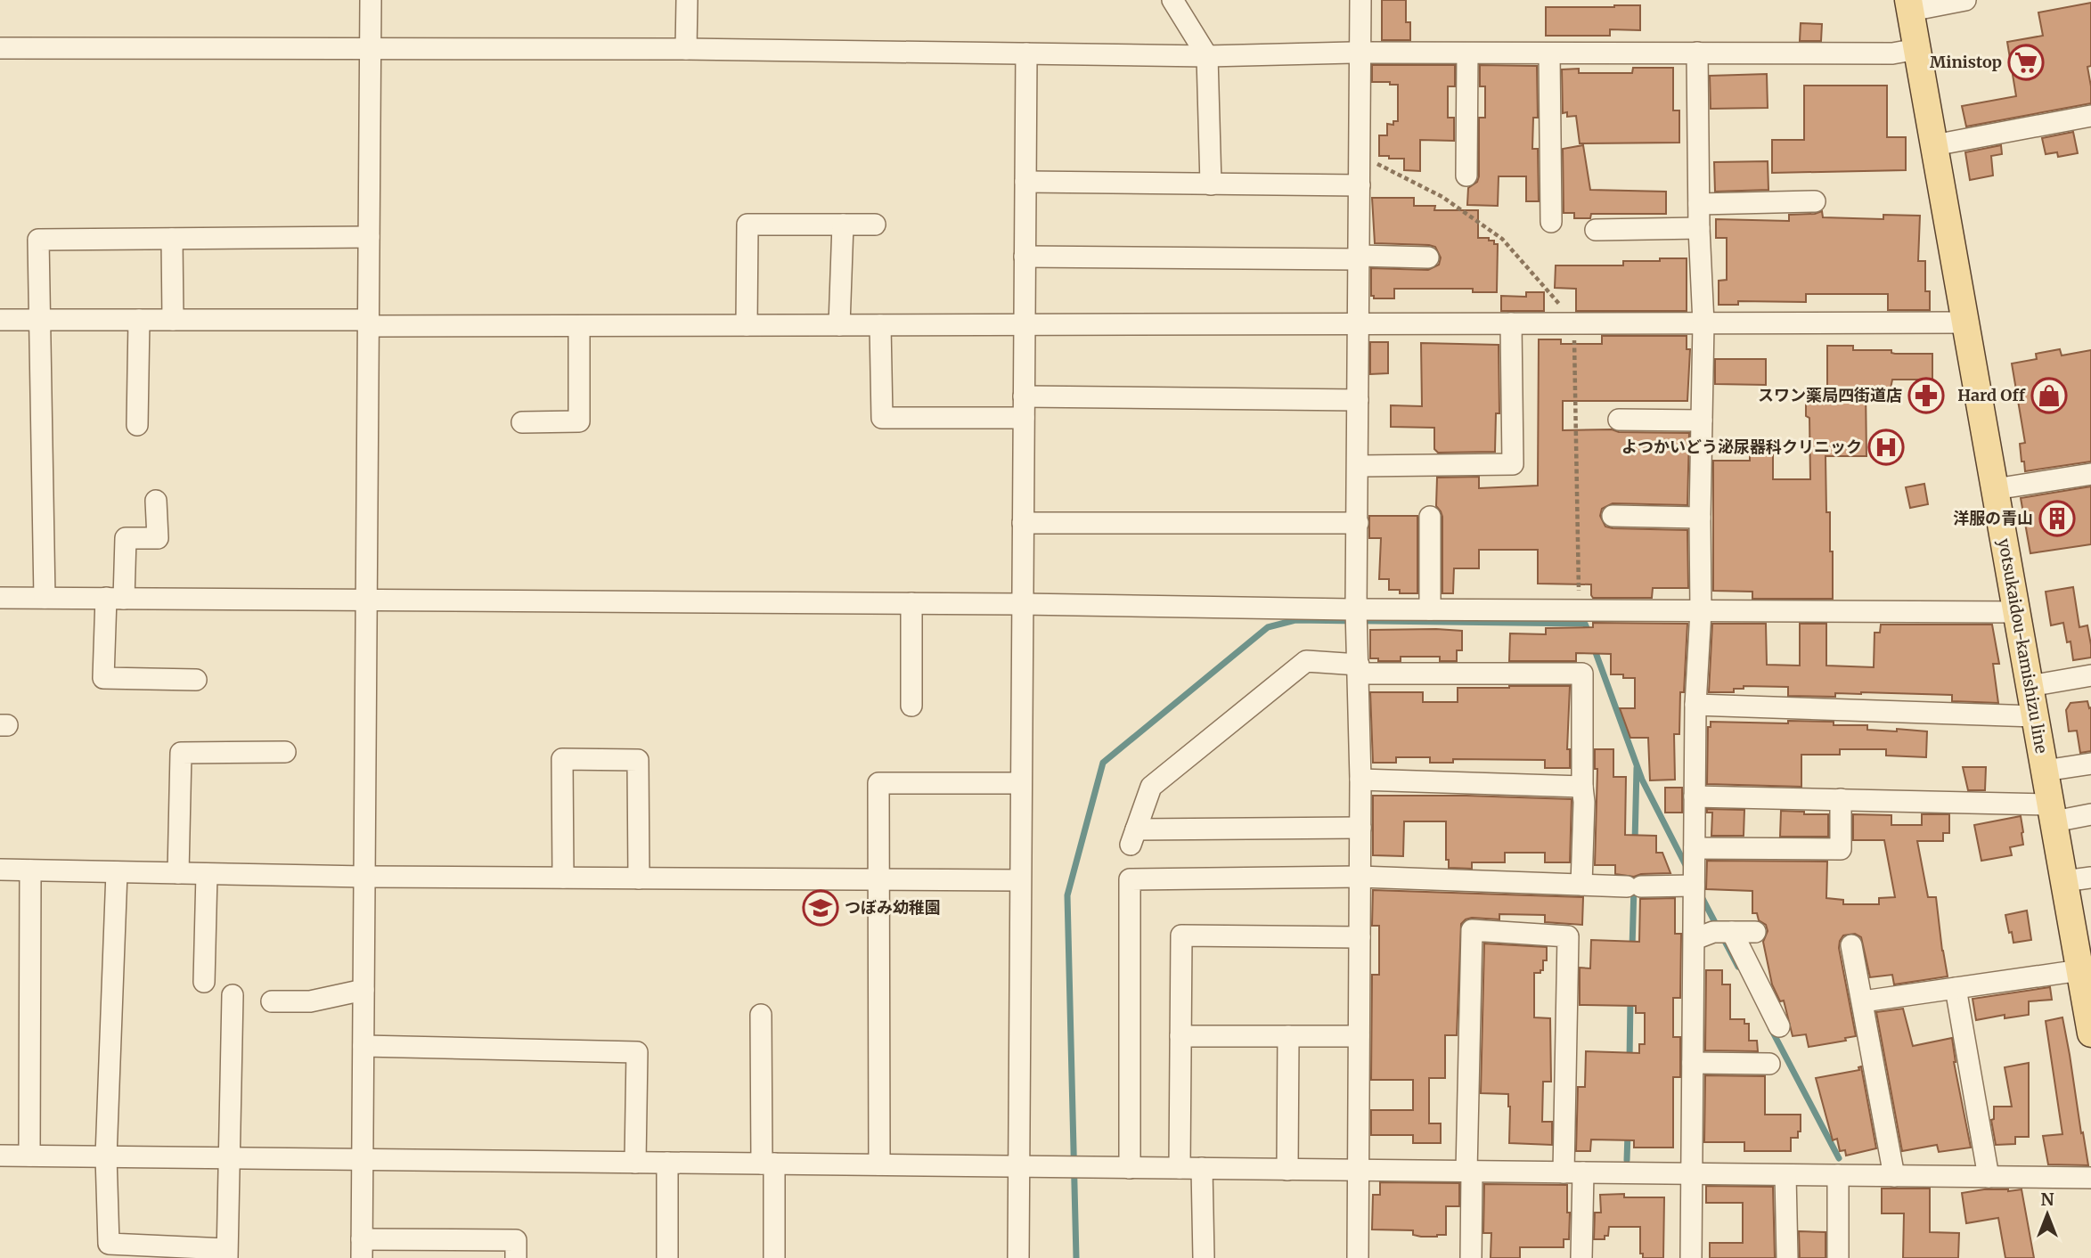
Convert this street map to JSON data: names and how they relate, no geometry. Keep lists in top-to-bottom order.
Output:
{
  "streets": {
    "main road": ["yotsukaidou-kamishizu line"]
  },
  "places": {
    "supermarket": ["Ministop"],
    "pharmacy": ["スワン薬局四街道店"],
    "shop": ["Hard Off"],
    "hospital": ["よつかいどう泌尿器科クリニック"],
    "building": ["洋服の青山"],
    "school or university": ["つぼみ幼稚園"]
  },
  "north": "top"
}
